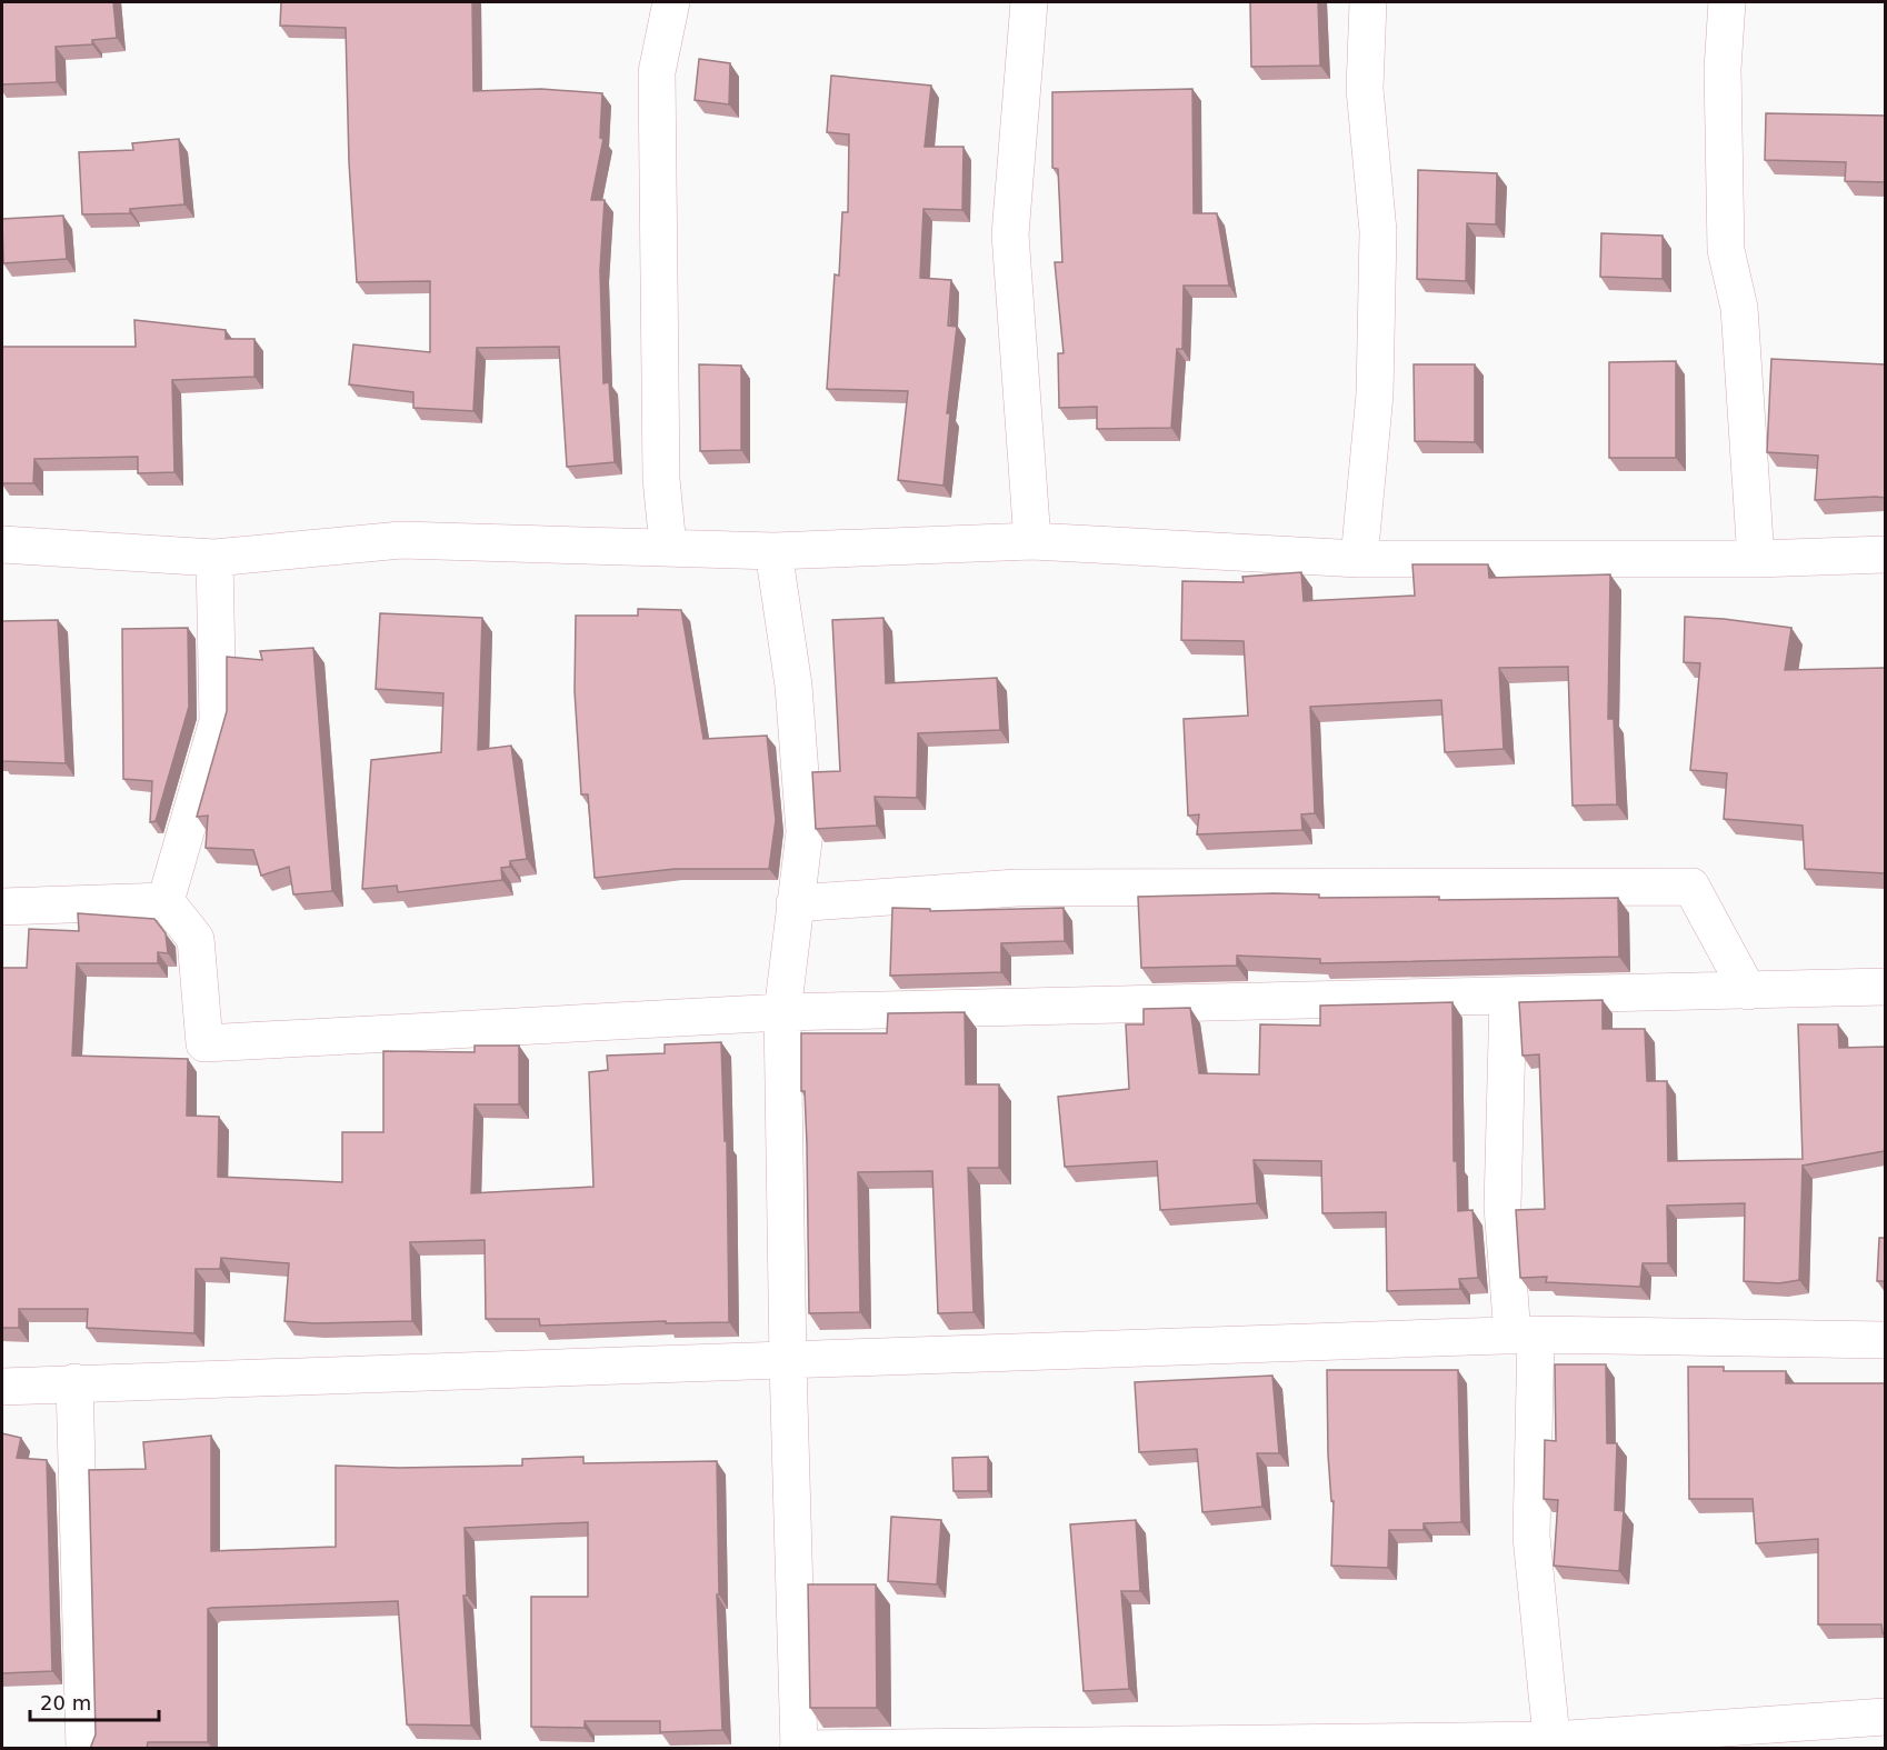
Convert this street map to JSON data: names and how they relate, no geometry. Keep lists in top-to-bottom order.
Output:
{
  "scale_bar": "20 m"
}
